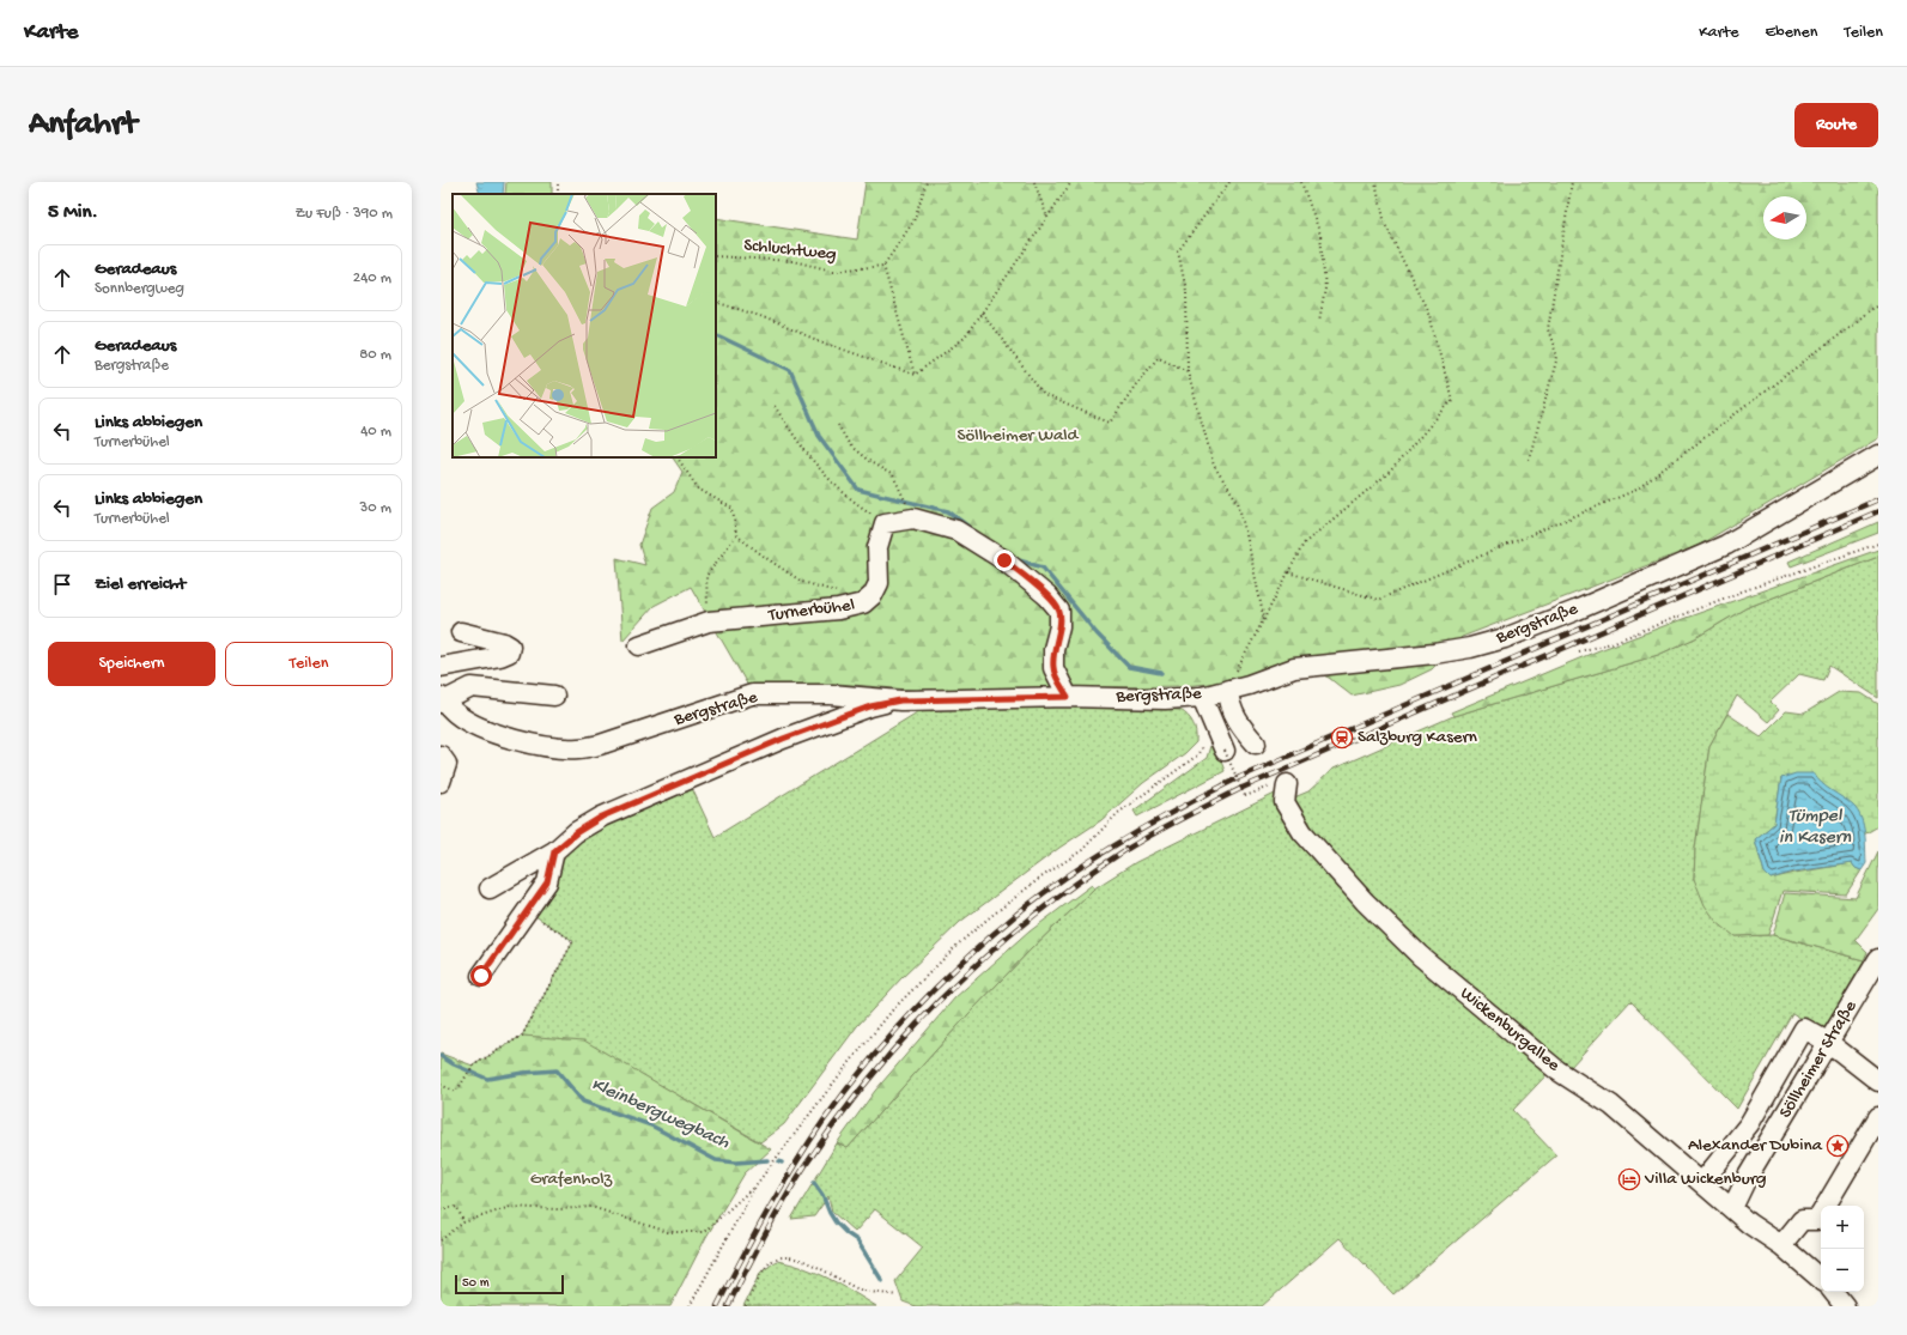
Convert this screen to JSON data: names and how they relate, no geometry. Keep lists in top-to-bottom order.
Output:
{
  "streets": {
    "street": [
      "Turnerbühel",
      "Bergstraße",
      "Wickenburgallee",
      "Söllheimer Straße"
    ],
    "path": ["Schluchtweg"]
  },
  "crossings": [
    ["Wickenburgallee", "Söllheimer Straße"]
  ],
  "water": ["Tümpel in Kasern", "Kleinbergwegbach"],
  "parks": ["Söllheimer Wald", "Grafenholz"],
  "places": {
    "station": ["Salzburg Kasern"],
    "place": ["Alexander Dubina"],
    "hotel": ["Villa Wickenburg"]
  },
  "scale_bar": "50 m",
  "north": "left",
  "page": {
    "header": "Karte",
    "nav": ["Karte", "Ebenen", "Teilen"],
    "buttons": [
      "Route",
      ["Speichern", "Teilen"]
    ],
    "title": "Anfahrt",
    "heading": ["5 Min.", "Zu Fuß · 390 m"],
    "list": [
      ["Geradeaus", "Sonnbergweg", "240 m"],
      ["Geradeaus", "Bergstraße", "80 m"],
      ["Links abbiegen", "Turnerbühel", "40 m"],
      ["Links abbiegen", "Turnerbühel", "30 m"],
      "Ziel erreicht"
    ],
    "map_buttons": ["+", "−"],
    "scale": "50 m"
  }
}
